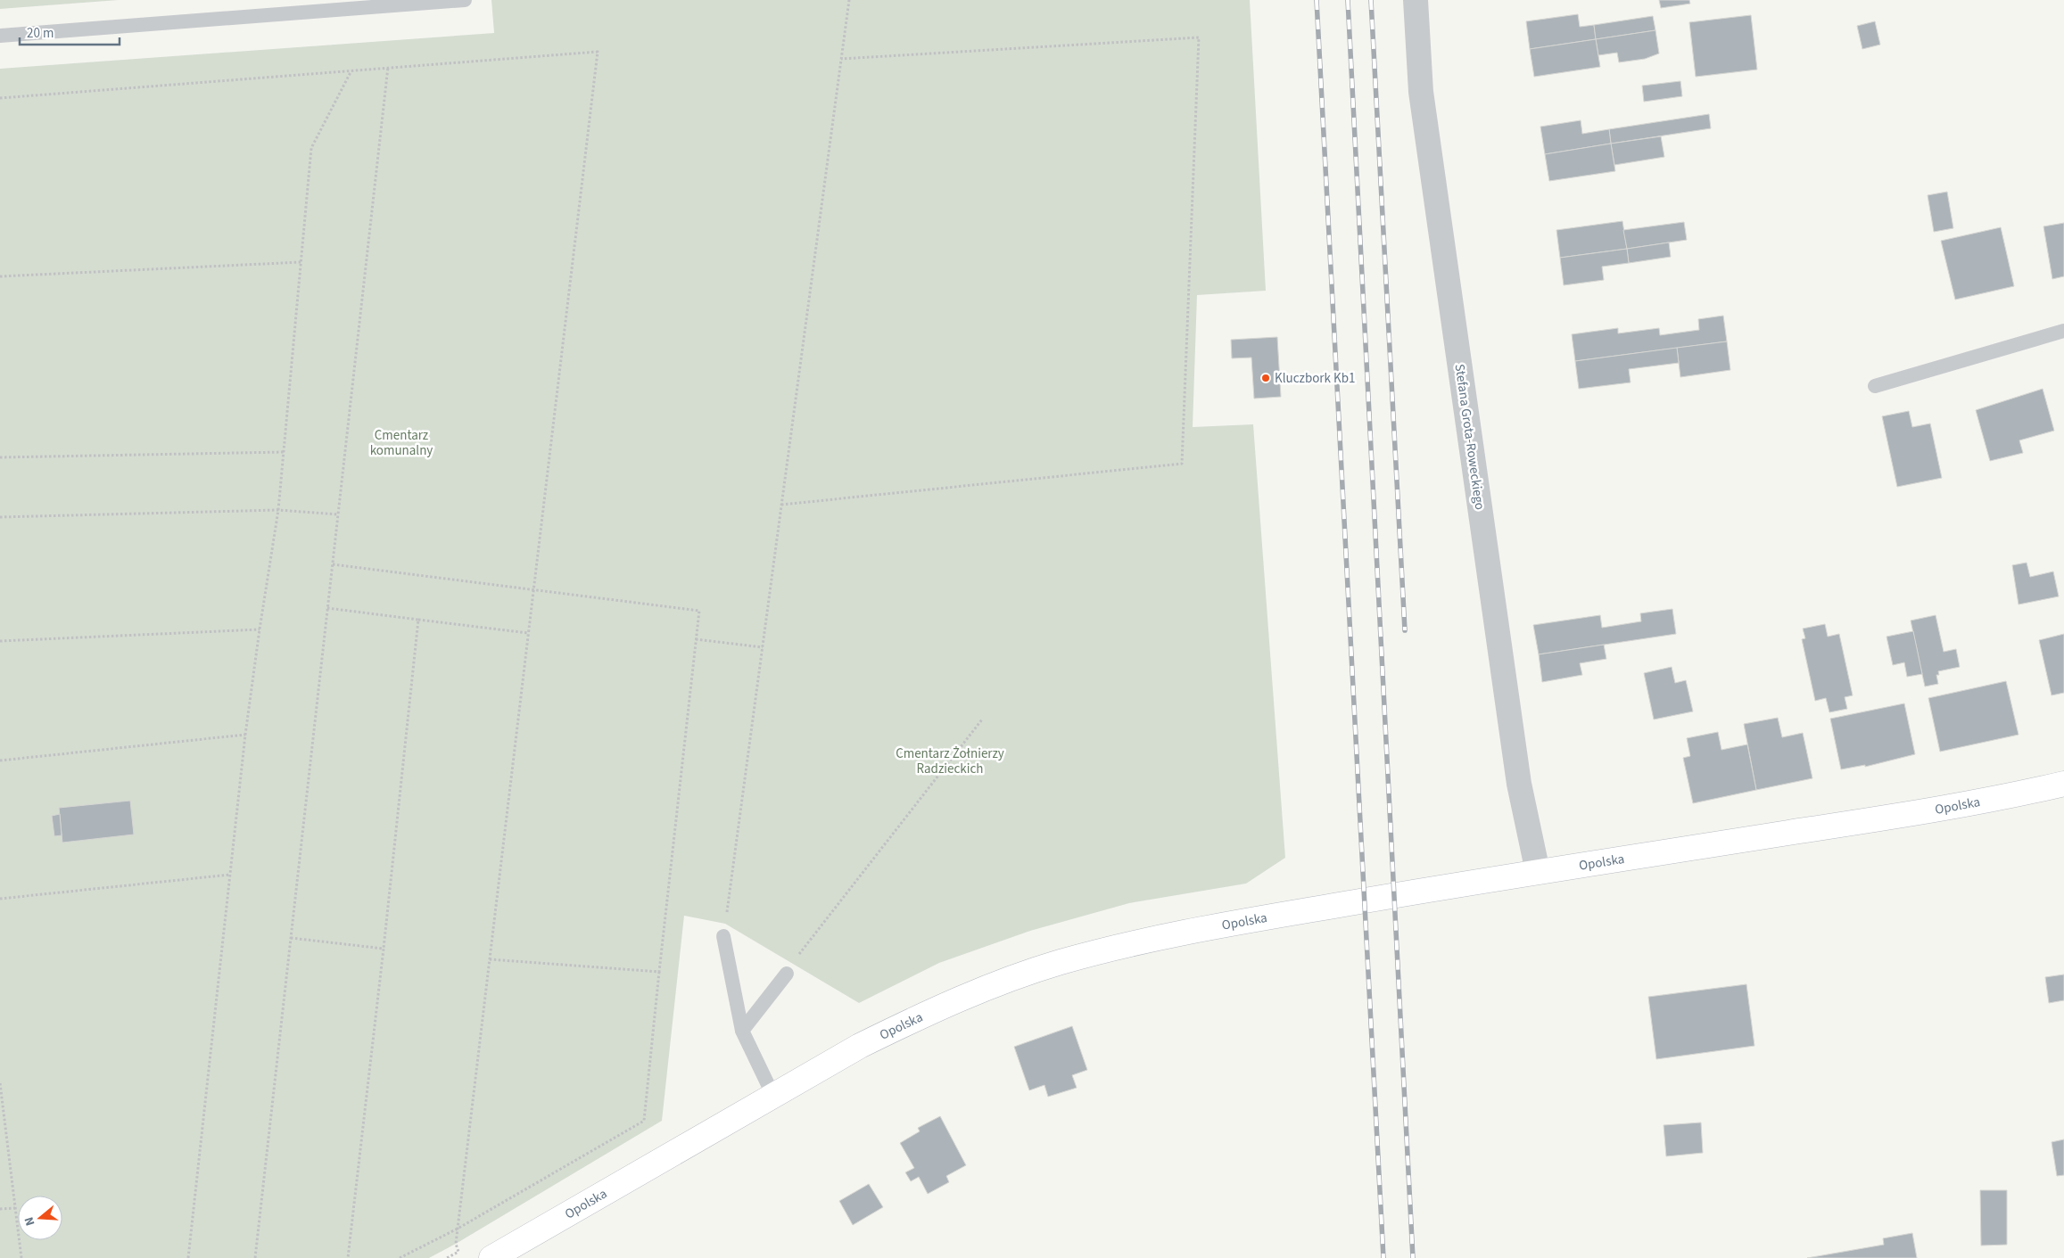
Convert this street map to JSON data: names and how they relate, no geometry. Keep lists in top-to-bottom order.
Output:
{
  "streets": {
    "main road": ["Opolska"],
    "street": ["Stefana Grota-Roweckiego"]
  },
  "crossings": [
    ["Stefana Grota-Roweckiego", "Opolska"]
  ],
  "parks": ["Cmentarz komunalny", "Cmentarz Żołnierzy Radzieckich"],
  "places": ["Kluczbork Kb1"],
  "scale_bar": "20 m",
  "north": "left"
}
